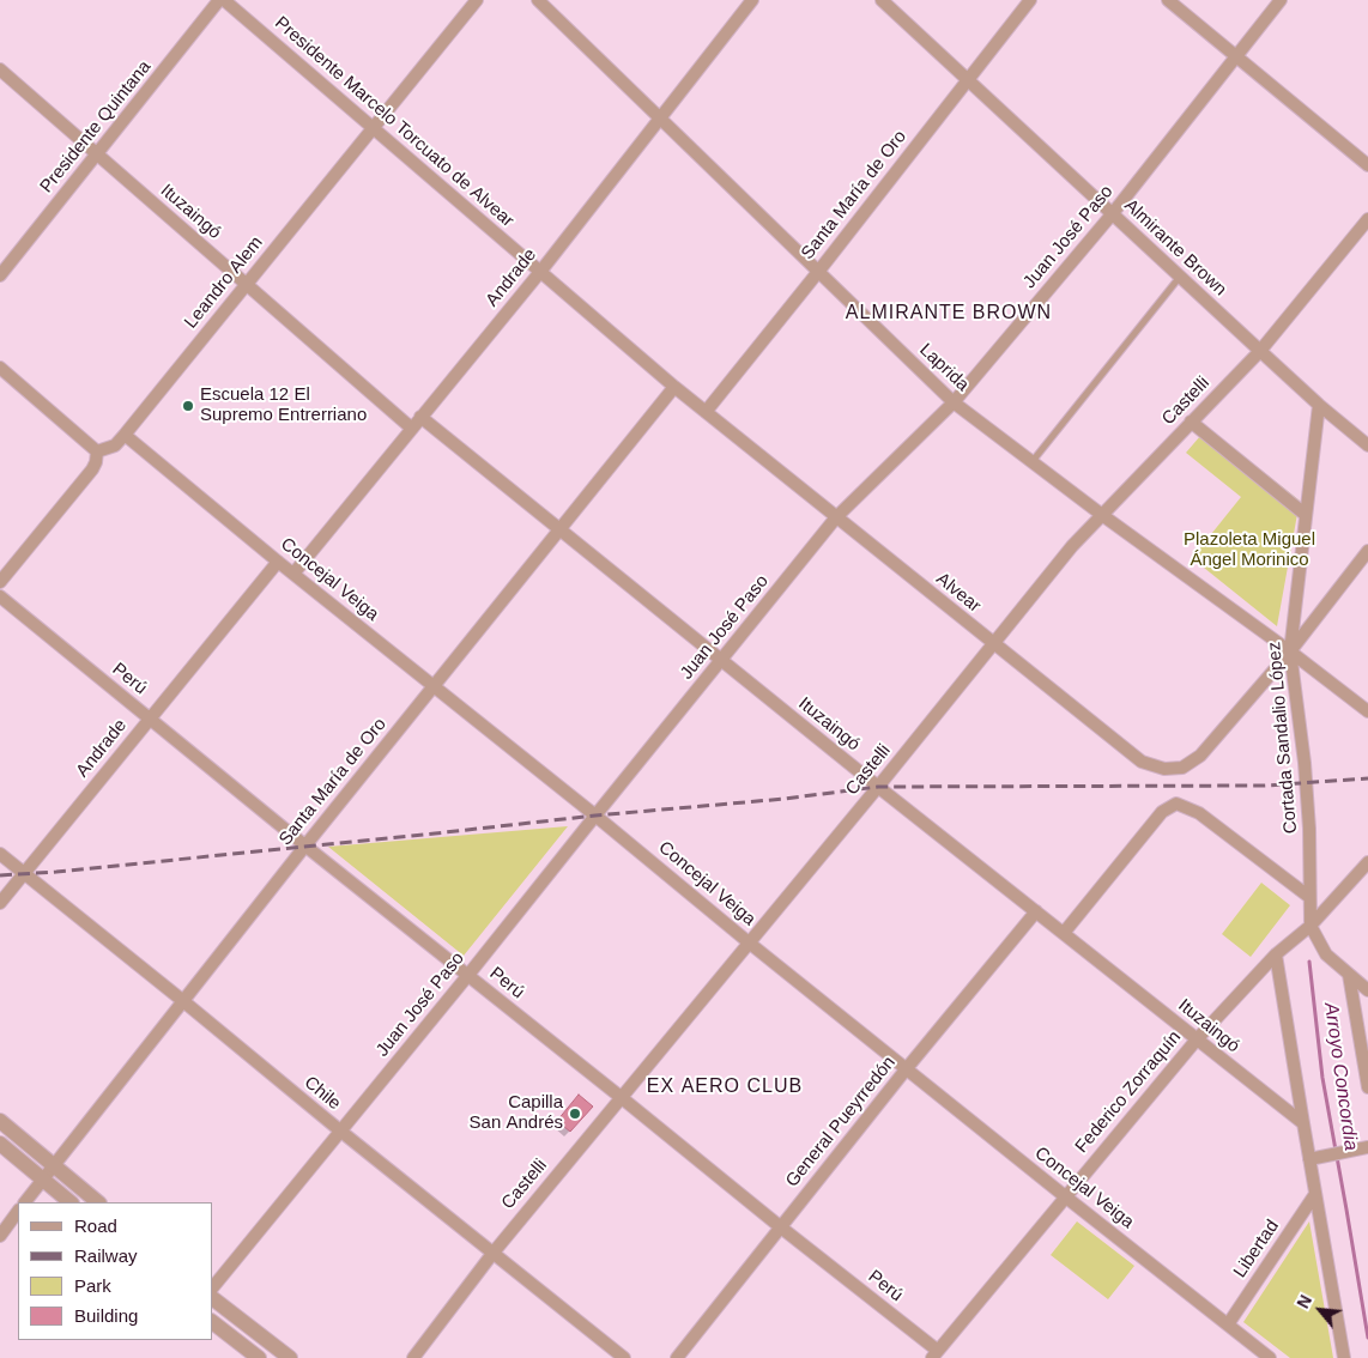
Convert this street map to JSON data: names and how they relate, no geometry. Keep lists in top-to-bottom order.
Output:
{
  "streets": {
    "street": [
      "Presidente Marcelo Torcuato de Alvear",
      "Presidente Quintana",
      "Santa María de Oro",
      "Ituzaingó",
      "Juan José Paso",
      "Almirante Brown",
      "Andrade",
      "Leandro Alem",
      "Laprida",
      "Castelli",
      "Concejal Veiga",
      "Alvear",
      "Perú",
      "Cortada Sandalio López",
      "Federico Zorraquín",
      "Chile",
      "General Pueyrredón",
      "Libertad"
    ]
  },
  "crossings": [
    ["Presidente Marcelo Torcuato de Alvear", "Santa María de Oro"],
    ["Presidente Marcelo Torcuato de Alvear", "Andrade"],
    ["Presidente Marcelo Torcuato de Alvear", "Leandro Alem"],
    ["Presidente Marcelo Torcuato de Alvear", "Alvear"],
    ["Presidente Quintana", "Ituzaingó"],
    ["Santa María de Oro", "Ituzaingó"],
    ["Santa María de Oro", "Almirante Brown"],
    ["Santa María de Oro", "Laprida"],
    ["Santa María de Oro", "Concejal Veiga"],
    ["Santa María de Oro", "Alvear"],
    ["Santa María de Oro", "Perú"],
    ["Santa María de Oro", "Chile"],
    ["Ituzaingó", "Juan José Paso"],
    ["Ituzaingó", "Andrade"],
    ["Ituzaingó", "Leandro Alem"],
    ["Ituzaingó", "Castelli"],
    ["Ituzaingó", "Federico Zorraquín"],
    ["Ituzaingó", "General Pueyrredón"],
    ["Juan José Paso", "Almirante Brown"],
    ["Juan José Paso", "Laprida"],
    ["Juan José Paso", "Concejal Veiga"],
    ["Juan José Paso", "Alvear"],
    ["Juan José Paso", "Perú"],
    ["Juan José Paso", "Chile"],
    ["Almirante Brown", "Castelli"],
    ["Almirante Brown", "Cortada Sandalio López"],
    ["Andrade", "Laprida"],
    ["Andrade", "Concejal Veiga"],
    ["Andrade", "Perú"],
    ["Andrade", "Chile"],
    ["Leandro Alem", "Concejal Veiga"],
    ["Laprida", "Castelli"],
    ["Laprida", "Alvear"],
    ["Laprida", "Cortada Sandalio López"],
    ["Castelli", "Concejal Veiga"],
    ["Castelli", "Alvear"],
    ["Castelli", "Perú"],
    ["Castelli", "Chile"],
    ["Concejal Veiga", "Federico Zorraquín"],
    ["Concejal Veiga", "General Pueyrredón"],
    ["Concejal Veiga", "Libertad"],
    ["Alvear", "Cortada Sandalio López"],
    ["Perú", "Federico Zorraquín"],
    ["Perú", "General Pueyrredón"],
    ["Cortada Sandalio López", "Federico Zorraquín"]
  ],
  "districts": ["ALMIRANTE BROWN", "EX AERO CLUB"],
  "water": ["Arroyo Concordia"],
  "parks": ["Plazoleta Miguel Ángel Morinico"],
  "places": ["Escuela 12 El Supremo Entrerriano", "Capilla San Andrés"],
  "legend": [
    "Road",
    "Railway",
    "Park",
    "Building"
  ],
  "north": "top left"
}
